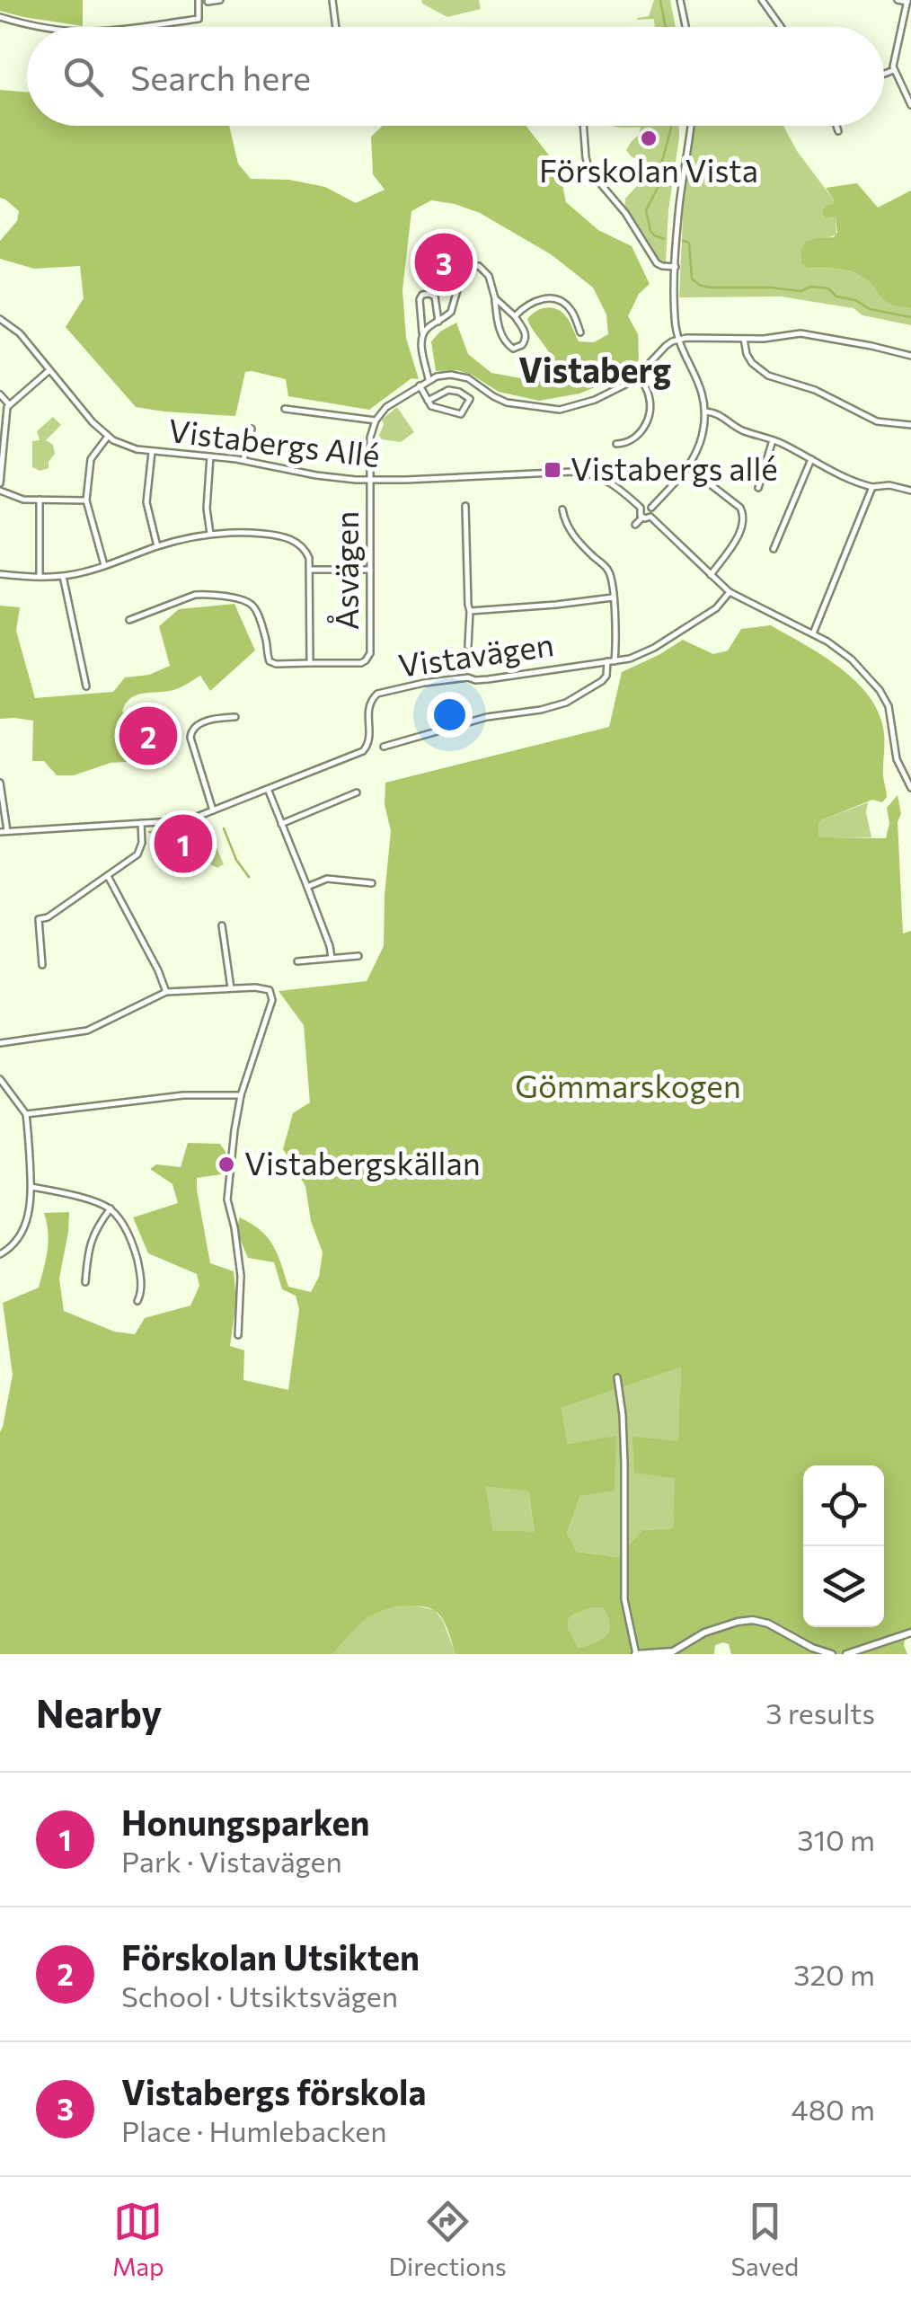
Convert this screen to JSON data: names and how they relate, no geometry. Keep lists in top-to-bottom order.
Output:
{
  "streets": {
    "street": ["Vistabergs Allé", "Åsvägen", "Vistavägen"]
  },
  "crossings": [
    ["Vistabergs Allé", "Åsvägen"]
  ],
  "districts": ["Vistaberg"],
  "parks": ["Gömmarskogen"],
  "places": {
    "other": ["Förskolan Vista", "Vistabergskällan"],
    "transit": ["Vistabergs allé"]
  },
  "page": {
    "search": "Search here",
    "pins": ["3", "2", "1"],
    "heading": ["Nearby", "3 results"],
    "list": [
      {
        "mark": "1",
        "name": "Honungsparken",
        "note": "Park · Vistavägen",
        "value": "310 m"
      },
      {
        "mark": "2",
        "name": "Förskolan Utsikten",
        "note": "School · Utsiktsvägen",
        "value": "320 m"
      },
      {
        "mark": "3",
        "name": "Vistabergs förskola",
        "note": "Place · Humlebacken",
        "value": "480 m"
      }
    ],
    "nav": ["Map", "Directions", "Saved"]
  }
}
